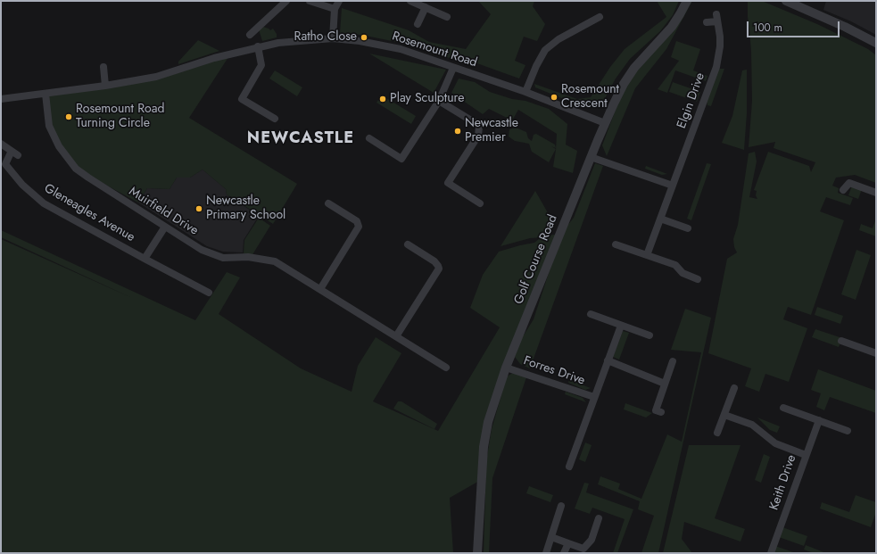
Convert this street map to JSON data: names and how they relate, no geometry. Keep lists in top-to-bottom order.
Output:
{
  "streets": {
    "street": [
      "Rosemount Road",
      "Elgin Drive",
      "Muirfield Drive",
      "Gleneagles Avenue",
      "Golf Course Road",
      "Forres Drive",
      "Keith Drive"
    ]
  },
  "crossings": [
    ["Rosemount Road", "Muirfield Drive"],
    ["Rosemount Road", "Golf Course Road"],
    ["Golf Course Road", "Forres Drive"]
  ],
  "districts": ["NEWCASTLE"],
  "places": [
    "Ratho Close",
    "Rosemount Crescent",
    "Play Sculpture",
    "Rosemount Road Turning Circle",
    "Newcastle Premier",
    "Newcastle Primary School"
  ],
  "scale_bar": "100 m"
}
